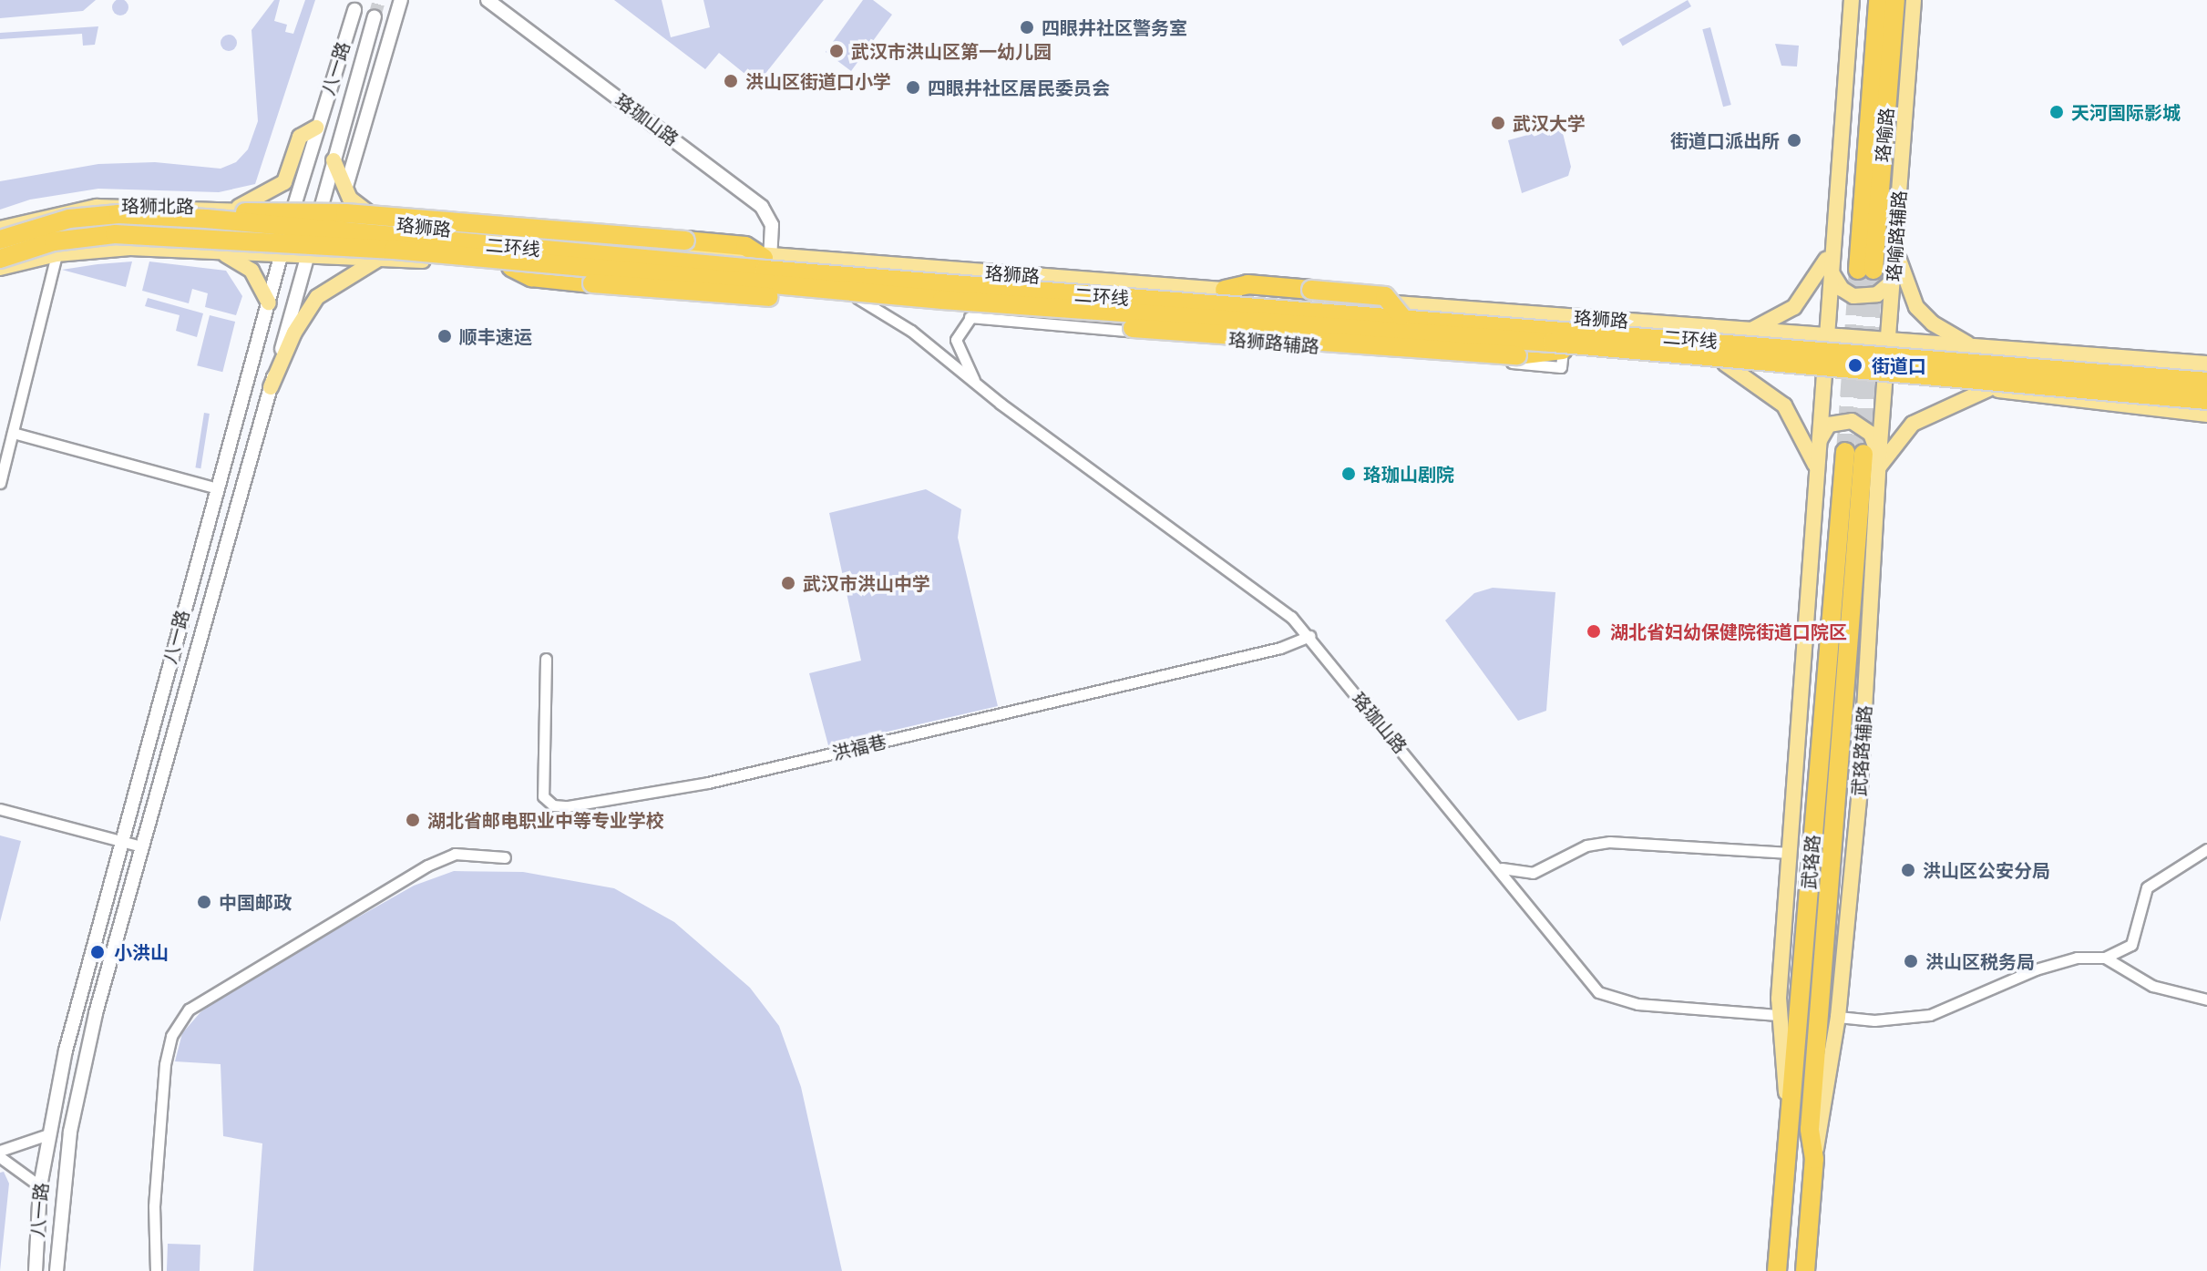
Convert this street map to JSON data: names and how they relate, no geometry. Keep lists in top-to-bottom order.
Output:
{
  "streets": {
    "highway": ["珞喻路", "二环线", "武珞路"],
    "main road": [
      "八一路",
      "珞珈山路",
      "珞狮北路",
      "珞狮路",
      "珞喻路辅路",
      "武珞路辅路"
    ],
    "street": ["洪福巷"]
  },
  "crossings": [
    ["八一路", "珞狮北路"],
    ["八一路", "珞狮路"],
    ["珞珈山路", "珞狮路"],
    ["珞珈山路", "洪福巷"],
    ["珞狮北路", "珞狮路"],
    ["珞狮路", "珞喻路辅路"],
    ["珞狮路", "武珞路辅路"],
    ["珞喻路辅路", "武珞路辅路"],
    ["武珞路辅路", "武珞路"]
  ],
  "places": [
    "四眼井社区警务室",
    "武汉市洪山区第一幼儿园",
    "洪山区街道口小学",
    "四眼井社区居民委员会",
    "天河国际影城",
    "武汉大学",
    "街道口派出所",
    "顺丰速运",
    "街道口",
    "珞珈山剧院",
    "武汉市洪山中学",
    "湖北省妇幼保健院街道口院区",
    "湖北省邮电职业中等专业学校",
    "洪山区公安分局",
    "中国邮政",
    "小洪山",
    "洪山区税务局"
  ]
}
